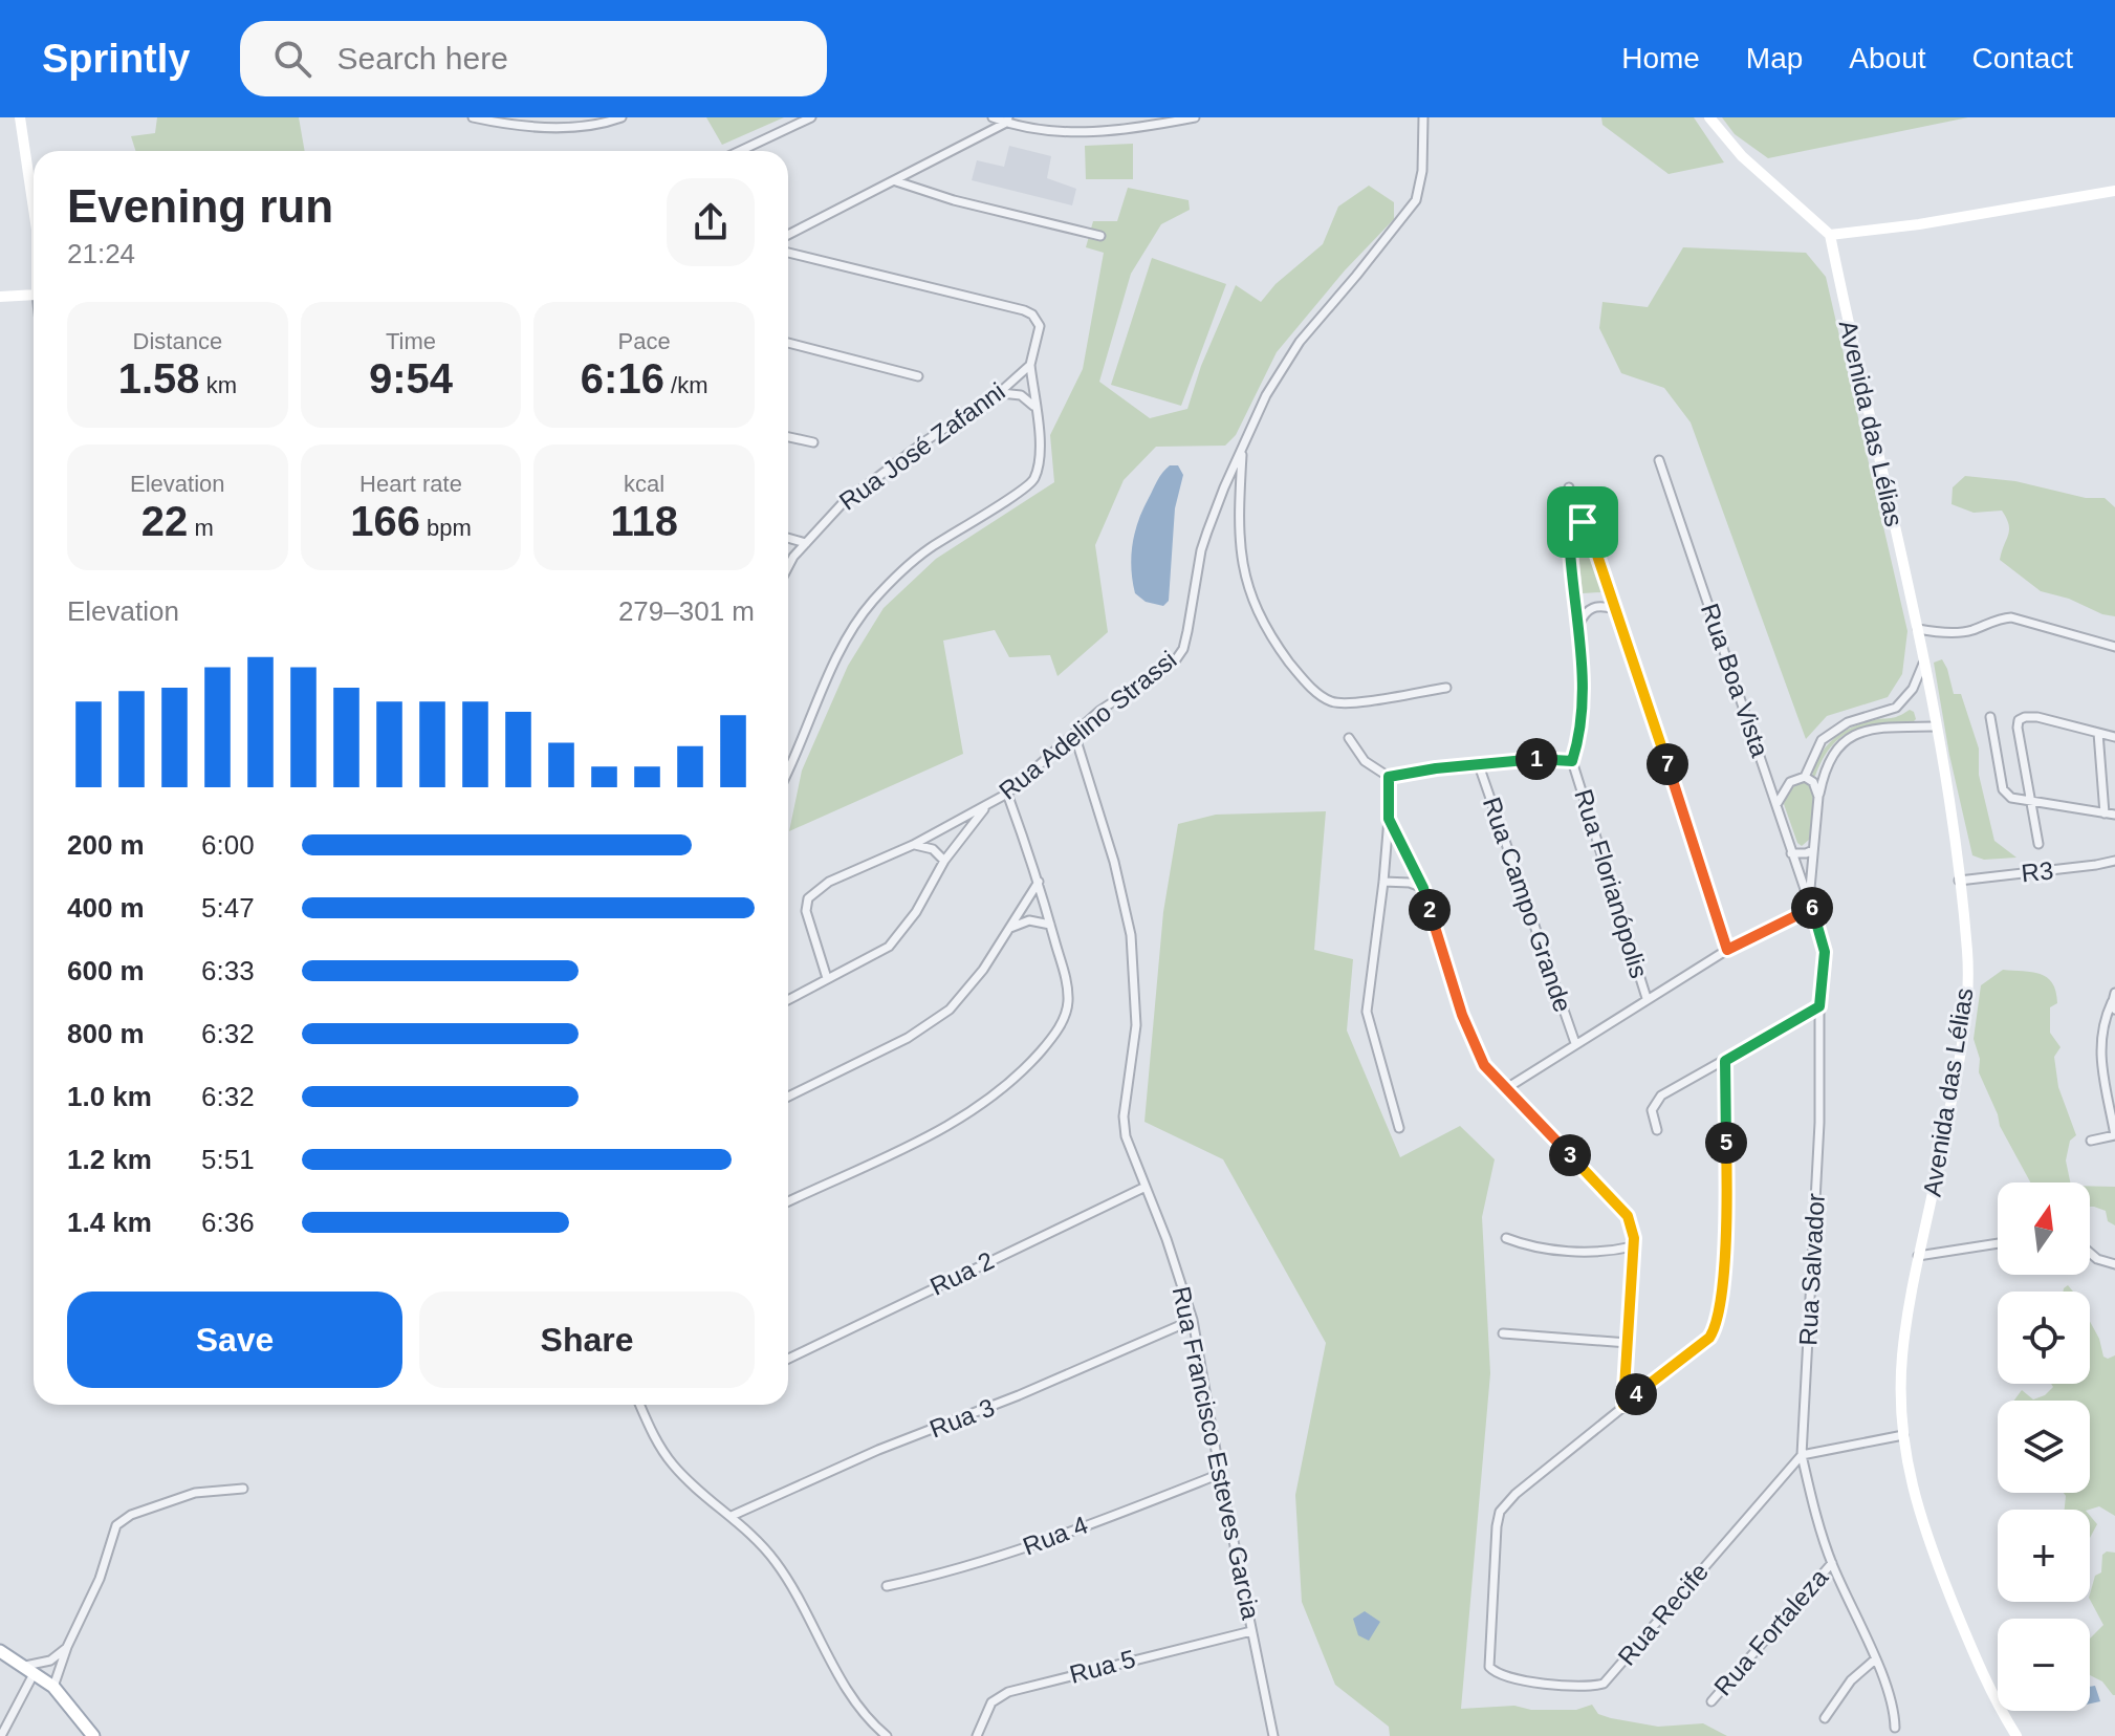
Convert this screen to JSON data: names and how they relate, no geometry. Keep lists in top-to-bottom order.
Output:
{
  "streets": {
    "street": [
      "Avenida das Lélias",
      "Rua José Zafanni",
      "Rua Boa Vista",
      "Rua Adelino Strassi",
      "R3",
      "Rua Florianópolis",
      "Rua Campo Grande",
      "Rua Salvador",
      "Rua 2",
      "Rua 3",
      "Rua Francisco Esteves Garcia",
      "Rua 4",
      "Rua Recife",
      "Rua Fortaleza",
      "Rua 5"
    ]
  },
  "crossings": [
    ["Avenida das Lélias", "R3"],
    ["Avenida das Lélias", "Rua Salvador"],
    ["Rua Boa Vista", "Rua Salvador"],
    ["Rua Adelino Strassi", "Rua Francisco Esteves Garcia"],
    ["Rua Salvador", "Rua Recife"],
    ["Rua Salvador", "Rua Fortaleza"],
    ["Rua 2", "Rua Francisco Esteves Garcia"],
    ["Rua 3", "Rua Francisco Esteves Garcia"],
    ["Rua Francisco Esteves Garcia", "Rua 4"],
    ["Rua Francisco Esteves Garcia", "Rua 5"]
  ],
  "north": "top",
  "page": {
    "header": "Sprintly",
    "search": "Search here",
    "nav": [
      "Home",
      "Map",
      "About",
      "Contact"
    ],
    "heading": ["Evening run", "21:24"],
    "stats": [
      ["Distance", "1.58 km"],
      ["Time", "9:54"],
      ["Pace", "6:16 /km"],
      ["Elevation", "22 m"],
      ["Heart rate", "166 bpm"],
      ["kcal", "118"]
    ],
    "chart": ["Elevation", "279–301 m"],
    "pins": [
      "1",
      "7",
      "6",
      "2",
      "5",
      "3",
      "4"
    ],
    "list": [
      {
        "name": "200 m",
        "note": "6:00"
      },
      {
        "name": "400 m",
        "note": "5:47"
      },
      {
        "name": "600 m",
        "note": "6:33"
      },
      {
        "name": "800 m",
        "note": "6:32"
      },
      {
        "name": "1.0 km",
        "note": "6:32"
      },
      {
        "name": "1.2 km",
        "note": "5:51"
      },
      {
        "name": "1.4 km",
        "note": "6:36"
      }
    ],
    "map_buttons": ["+", "−"],
    "buttons": ["Save", "Share"]
  }
}
